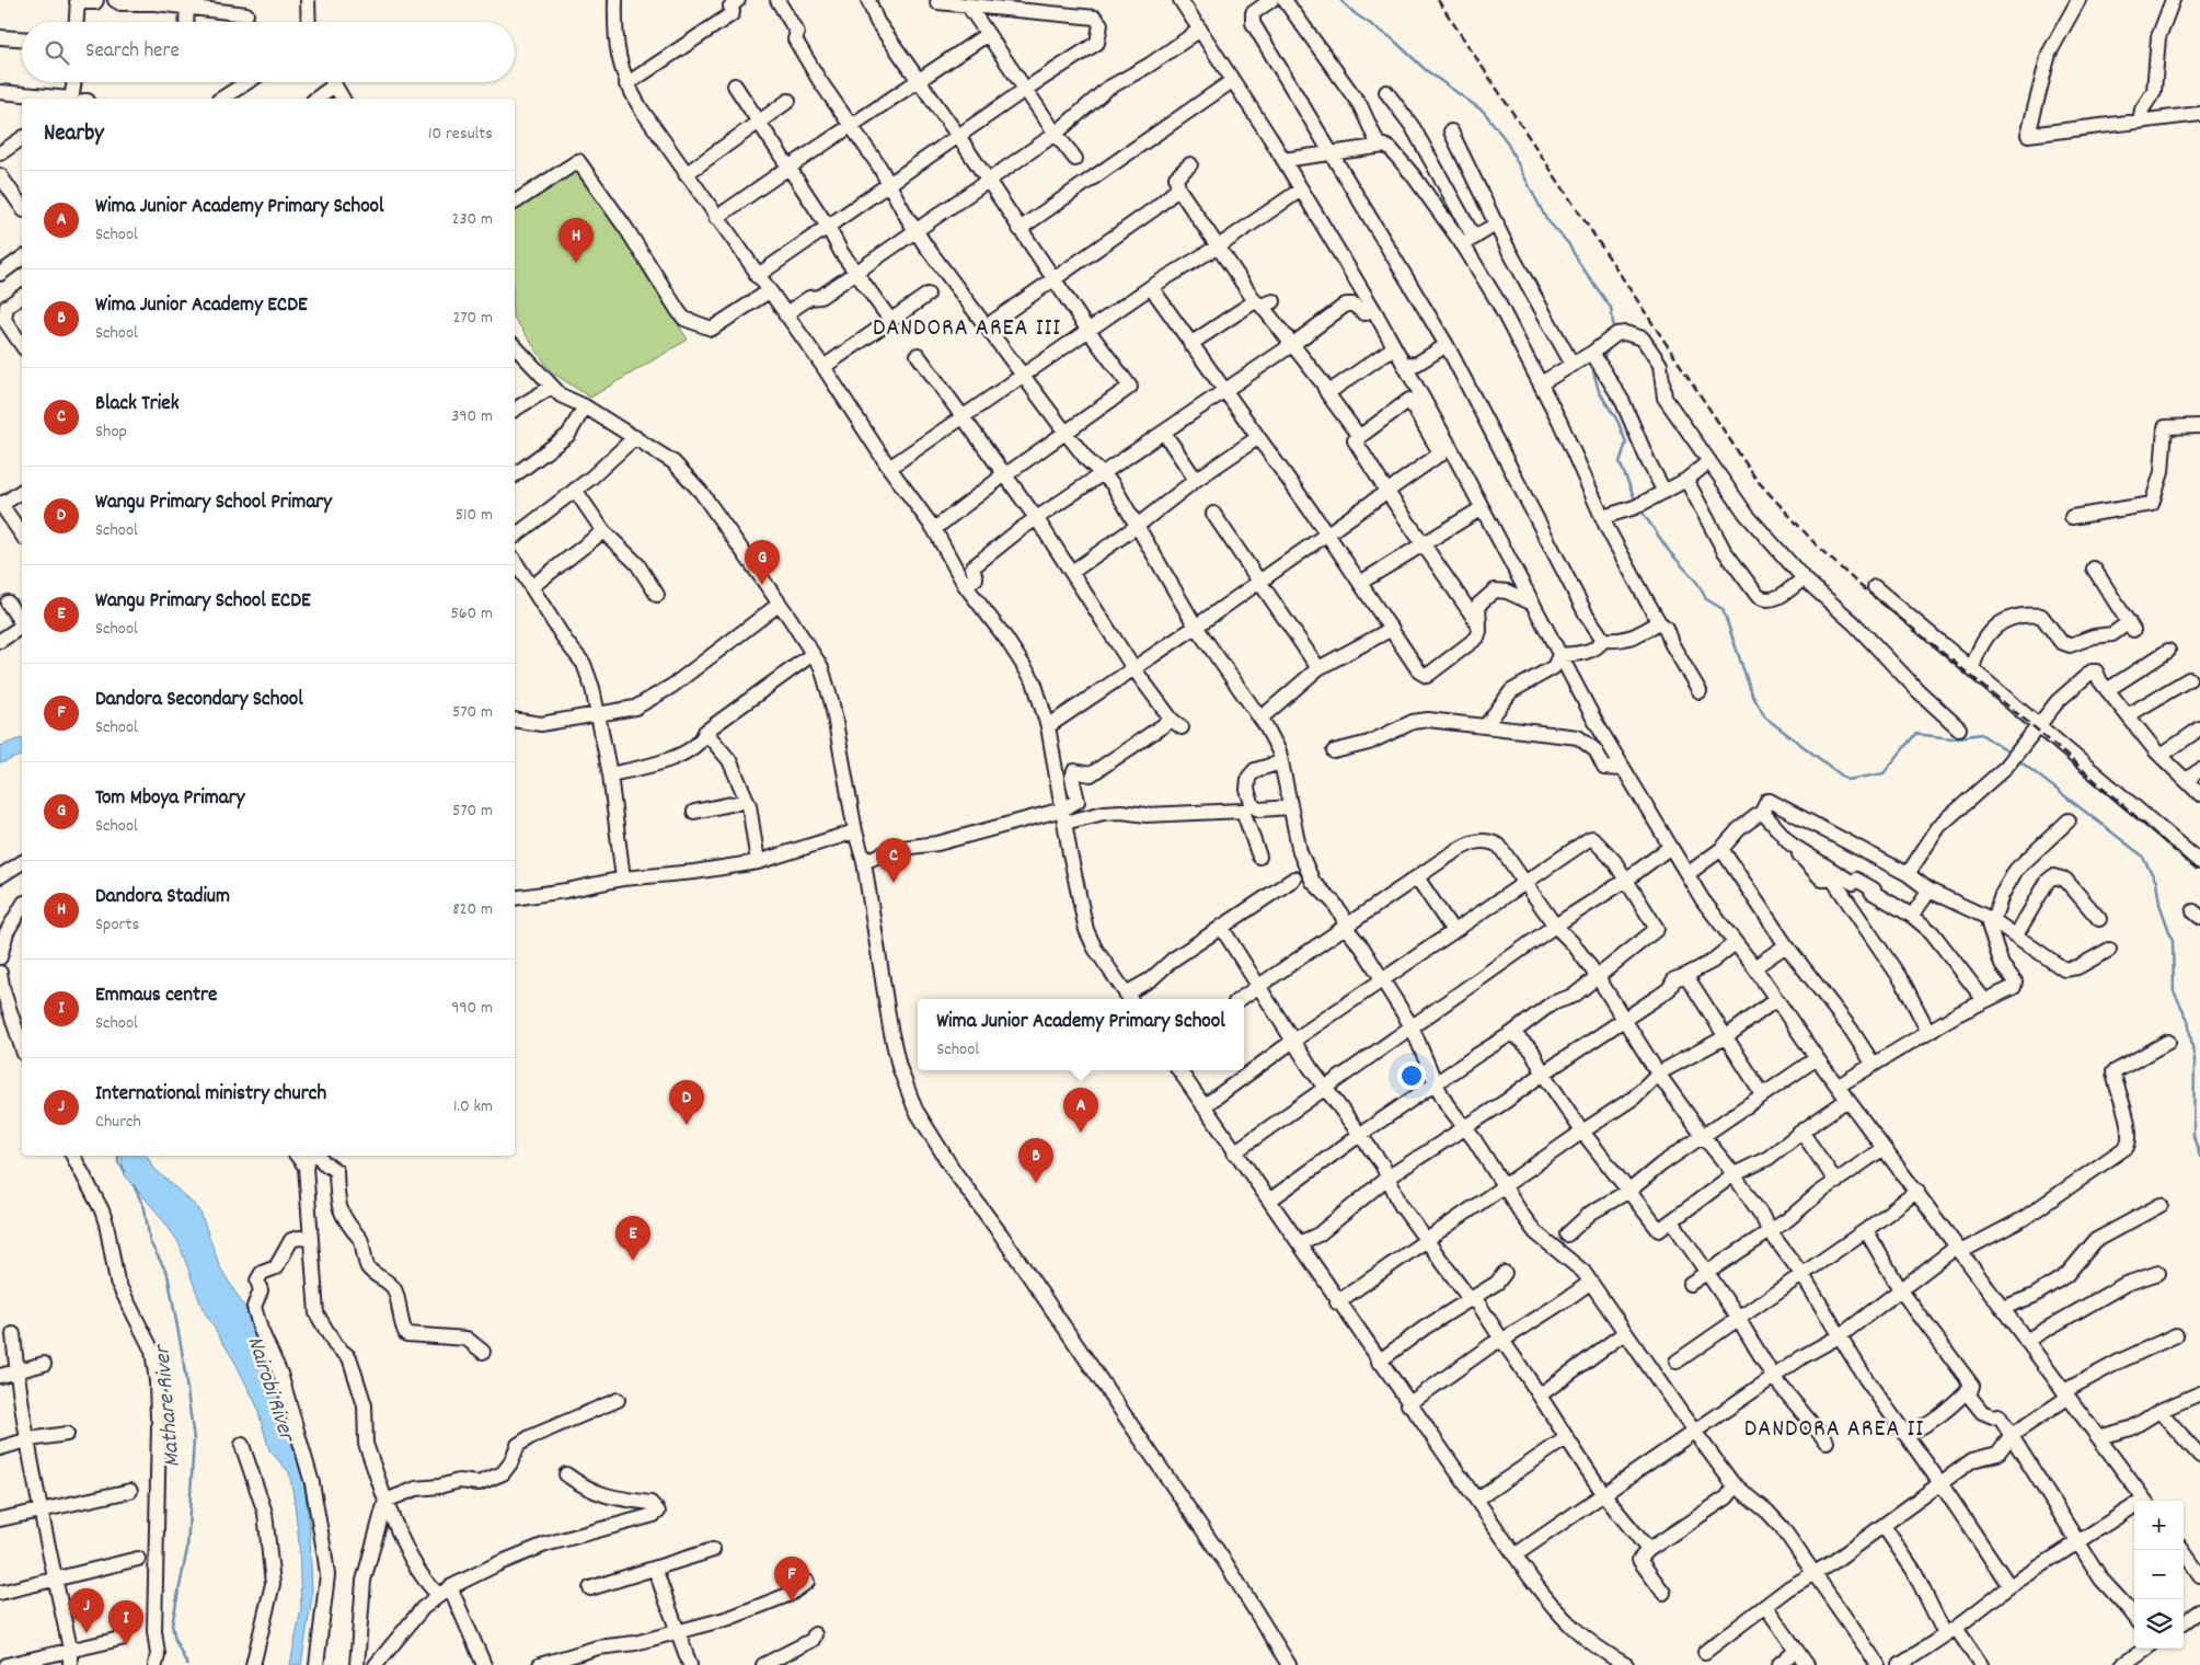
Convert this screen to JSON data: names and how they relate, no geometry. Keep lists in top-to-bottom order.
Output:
{
  "districts": ["DANDORA AREA III", "DANDORA AREA II"],
  "water": ["Nairobi River", "Mathare River"],
  "page": {
    "search": "Search here",
    "heading": ["Nearby", "10 results"],
    "list": [
      {
        "mark": "A",
        "name": "Wima Junior Academy Primary School",
        "note": "School",
        "value": "230 m"
      },
      {
        "mark": "B",
        "name": "Wima Junior Academy ECDE",
        "note": "School",
        "value": "270 m"
      },
      {
        "mark": "C",
        "name": "Black Triek",
        "note": "Shop",
        "value": "390 m"
      },
      {
        "mark": "D",
        "name": "Wangu Primary School Primary",
        "note": "School",
        "value": "510 m"
      },
      {
        "mark": "E",
        "name": "Wangu Primary School ECDE",
        "note": "School",
        "value": "560 m"
      },
      {
        "mark": "F",
        "name": "Dandora Secondary School",
        "note": "School",
        "value": "570 m"
      },
      {
        "mark": "G",
        "name": "Tom Mboya Primary",
        "note": "School",
        "value": "570 m"
      },
      {
        "mark": "H",
        "name": "Dandora Stadium",
        "note": "Sports",
        "value": "820 m"
      },
      {
        "mark": "I",
        "name": "Emmaus centre",
        "note": "School",
        "value": "990 m"
      },
      {
        "mark": "J",
        "name": "International ministry church",
        "note": "Church",
        "value": "1.0 km"
      }
    ],
    "pins": [
      "H",
      "G",
      "C",
      "D",
      "A",
      "B",
      "E",
      "F",
      "J",
      "I"
    ],
    "popup": ["Wima Junior Academy Primary School", "School"],
    "map_buttons": ["+", "−"]
  }
}
